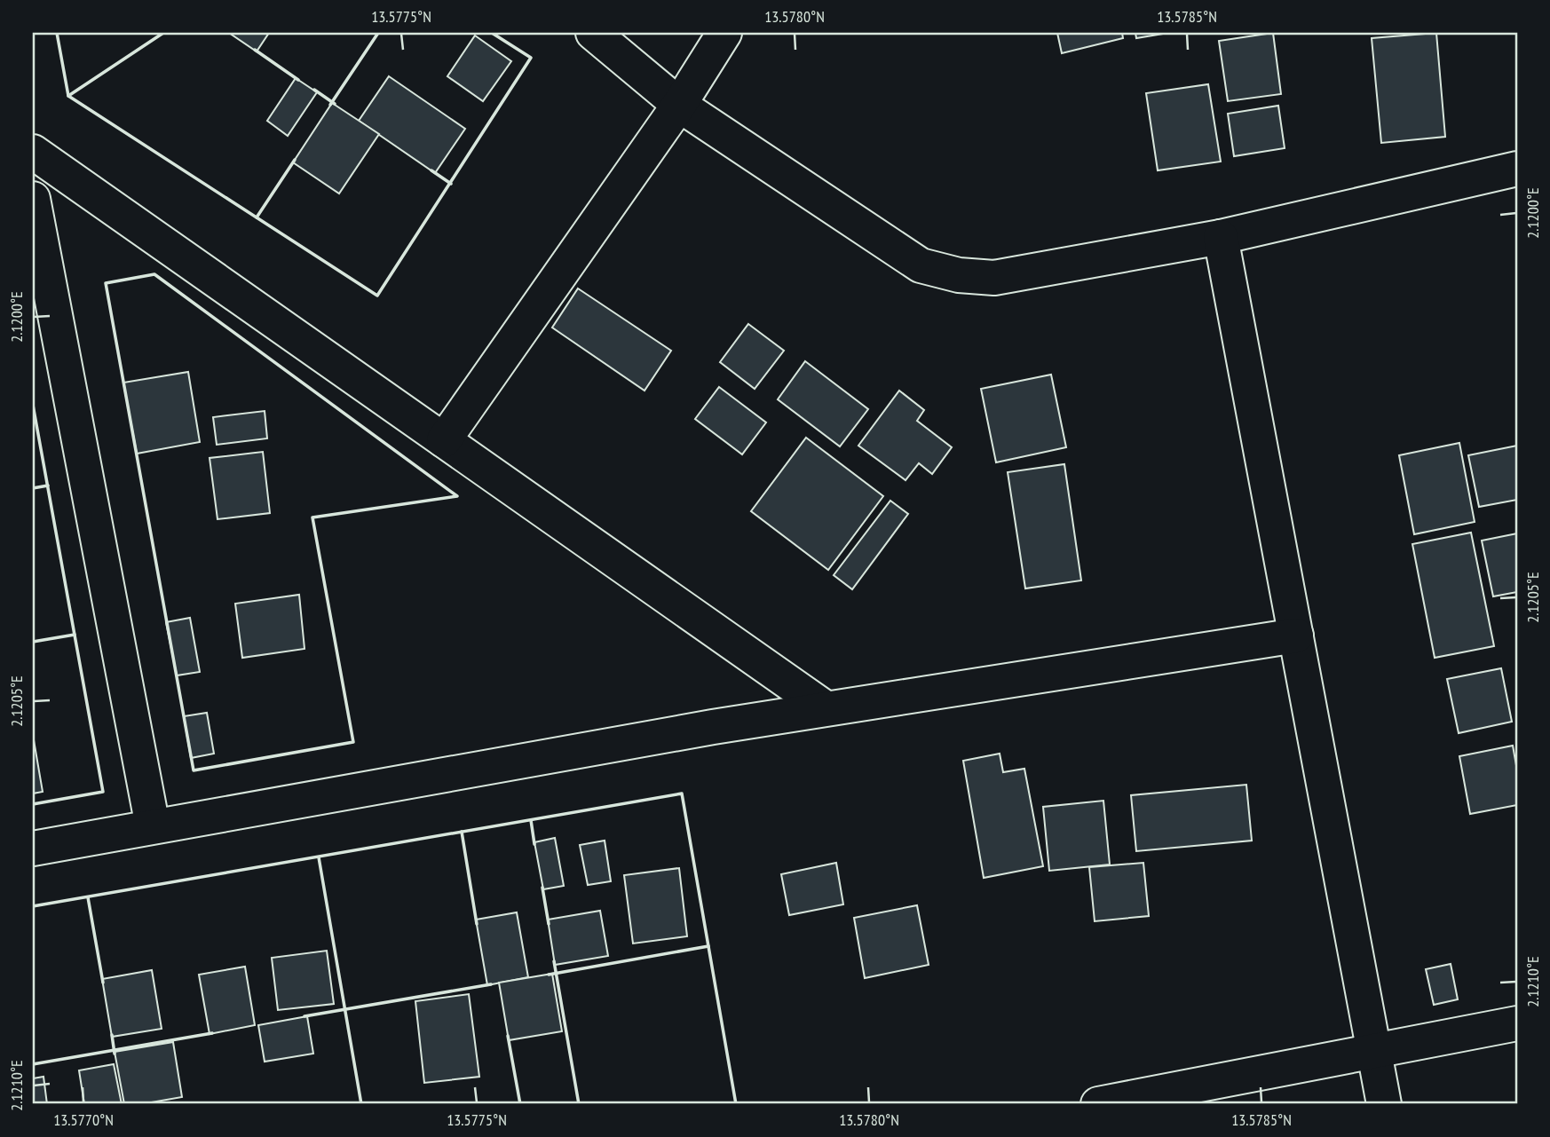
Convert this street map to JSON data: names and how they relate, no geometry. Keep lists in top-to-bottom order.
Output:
{
  "coordinates": [
    "13.5775°N",
    "13.5780°N",
    "13.5785°N",
    "2.1200°E",
    "2.1205°E",
    "2.1210°E",
    "13.5770°N"
  ]
}
